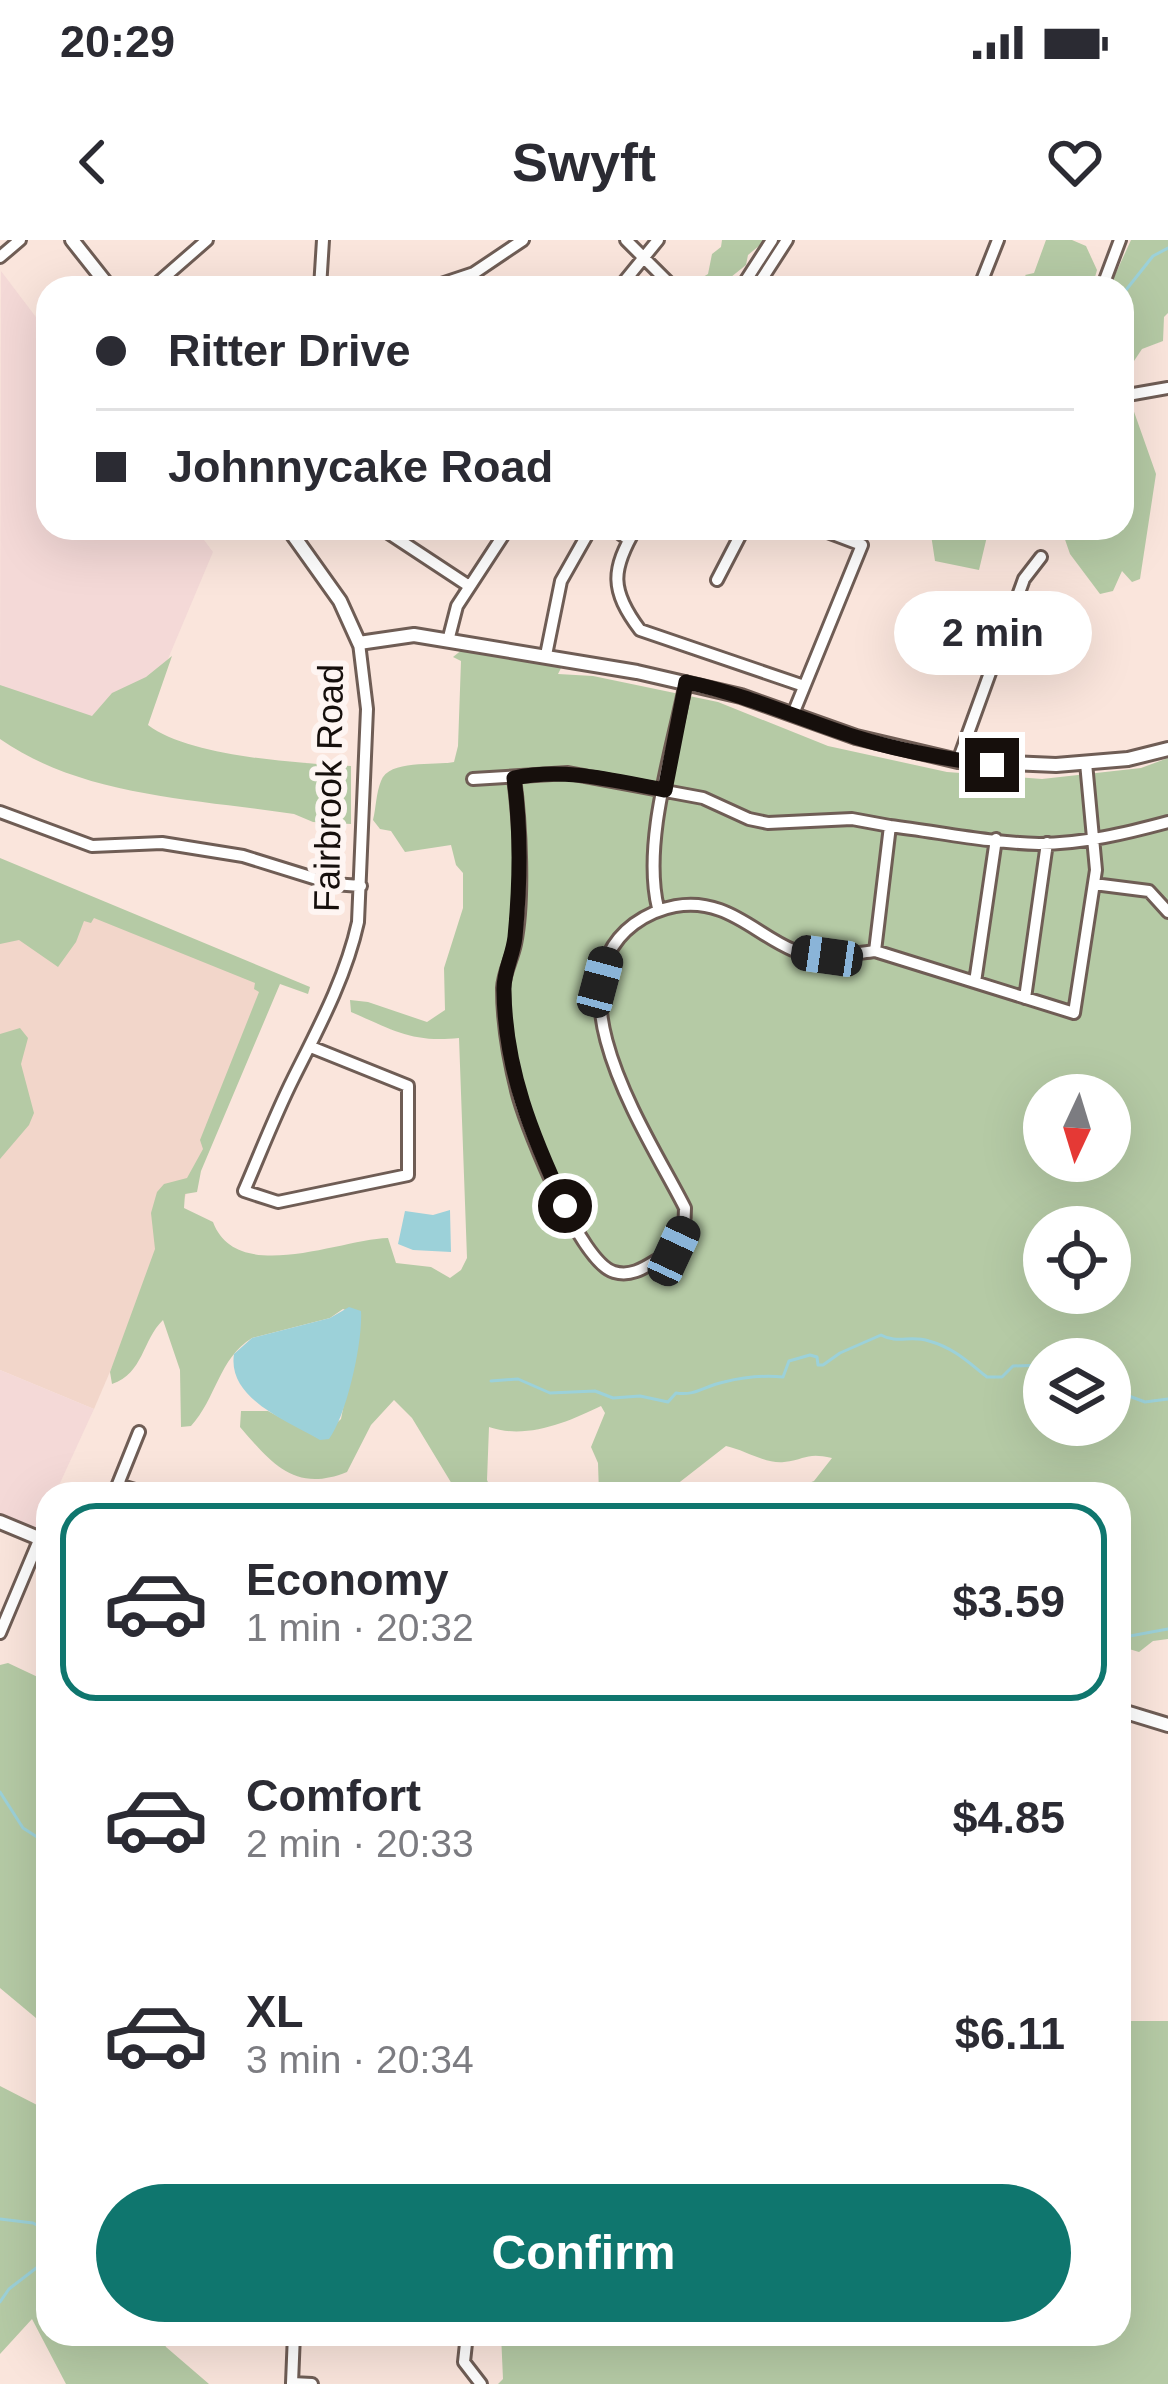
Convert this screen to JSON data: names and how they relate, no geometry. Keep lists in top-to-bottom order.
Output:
{
  "streets": {
    "street": ["Fairbrook Road"]
  },
  "north": "bottom",
  "page": {
    "status": "20:29",
    "header": "Swyft",
    "banner": ["Ritter Drive", "Johnnycake Road"],
    "bubble": "2 min",
    "list": [
      {
        "name": "Economy",
        "note": "1 min · 20:32",
        "value": "$3.59"
      },
      {
        "name": "Comfort",
        "note": "2 min · 20:33",
        "value": "$4.85"
      },
      {
        "name": "XL",
        "note": "3 min · 20:34",
        "value": "$6.11"
      }
    ],
    "buttons": "Confirm"
  }
}
